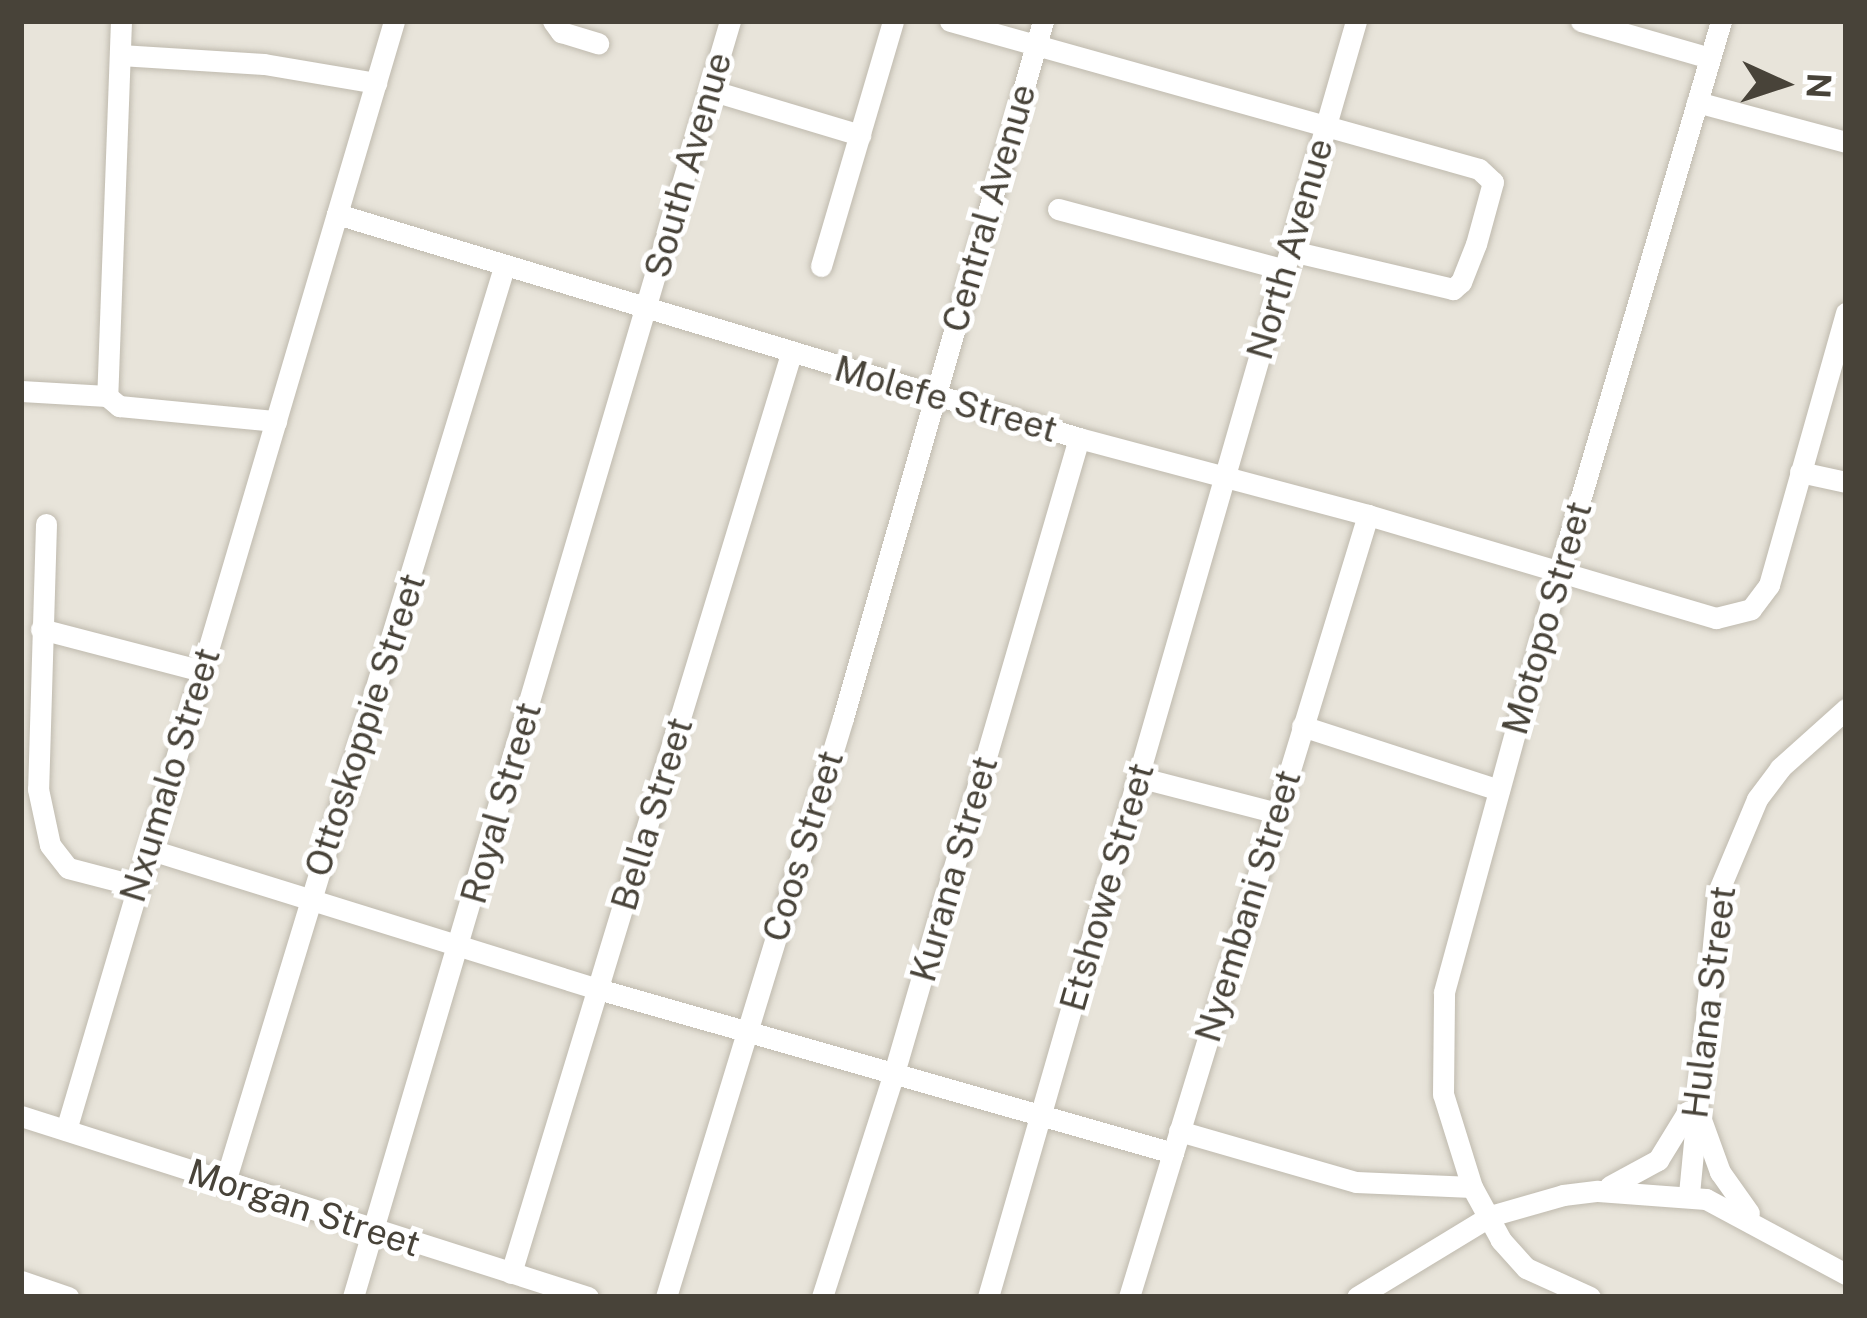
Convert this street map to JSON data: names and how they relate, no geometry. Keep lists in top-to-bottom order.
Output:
{
  "streets": {
    "street": [
      "South Avenue",
      "Central Avenue",
      "North Avenue",
      "Molefe Street",
      "Motopo Street",
      "Ottoskoppie Street",
      "Nxumalo Street",
      "Royal Street",
      "Bella Street",
      "Coos Street",
      "Kurana Street",
      "Etshowe Street",
      "Nyembani Street",
      "Hulana Street",
      "Morgan Street"
    ]
  },
  "crossings": [
    ["South Avenue", "Molefe Street"],
    ["South Avenue", "Royal Street"],
    ["Central Avenue", "Molefe Street"],
    ["Central Avenue", "Coos Street"],
    ["North Avenue", "Molefe Street"],
    ["North Avenue", "Etshowe Street"],
    ["Molefe Street", "Motopo Street"],
    ["Molefe Street", "Ottoskoppie Street"],
    ["Molefe Street", "Nxumalo Street"],
    ["Molefe Street", "Royal Street"],
    ["Molefe Street", "Bella Street"],
    ["Molefe Street", "Coos Street"],
    ["Molefe Street", "Kurana Street"],
    ["Molefe Street", "Etshowe Street"],
    ["Molefe Street", "Nyembani Street"],
    ["Ottoskoppie Street", "Morgan Street"],
    ["Nxumalo Street", "Morgan Street"],
    ["Royal Street", "Morgan Street"],
    ["Bella Street", "Morgan Street"]
  ],
  "north": "right"
}
